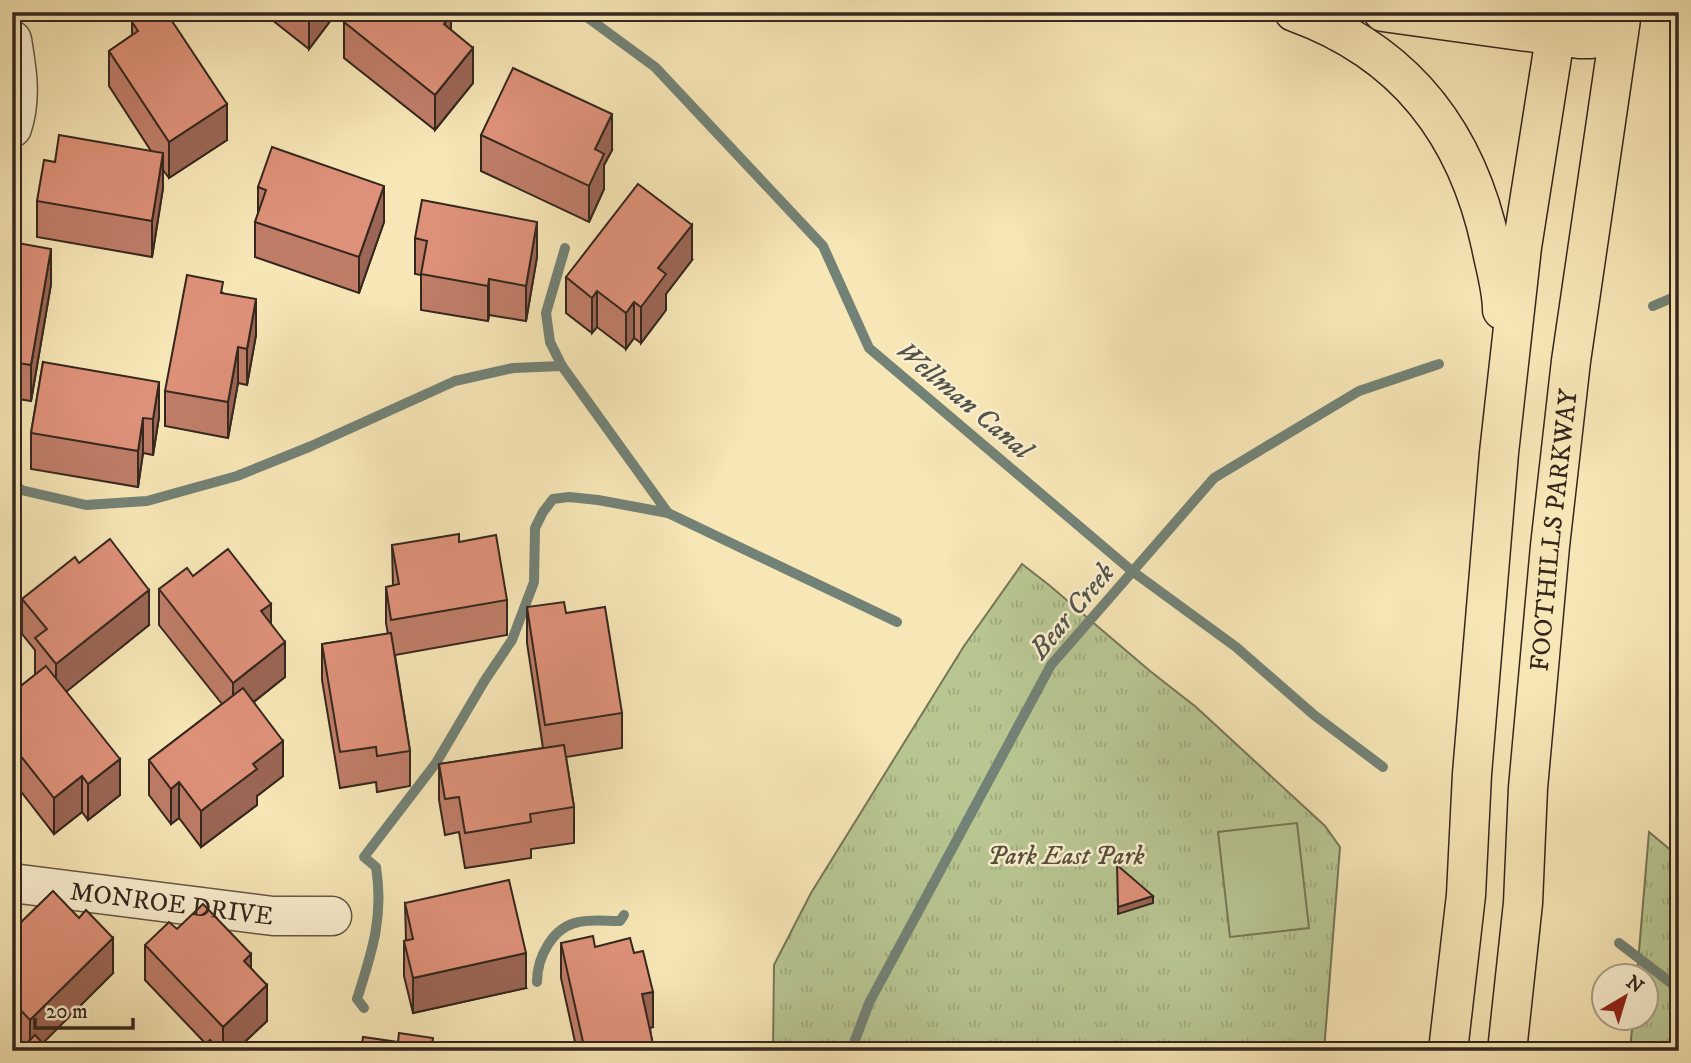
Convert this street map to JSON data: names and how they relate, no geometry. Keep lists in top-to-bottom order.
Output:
{
  "streets": {
    "main road": ["FOOTHILLS PARKWAY"],
    "street": ["MONROE DRIVE"]
  },
  "water": ["Wellman Canal", "Bear Creek"],
  "parks": ["Park East Park"],
  "scale_bar": "20 m",
  "north": "top right"
}
